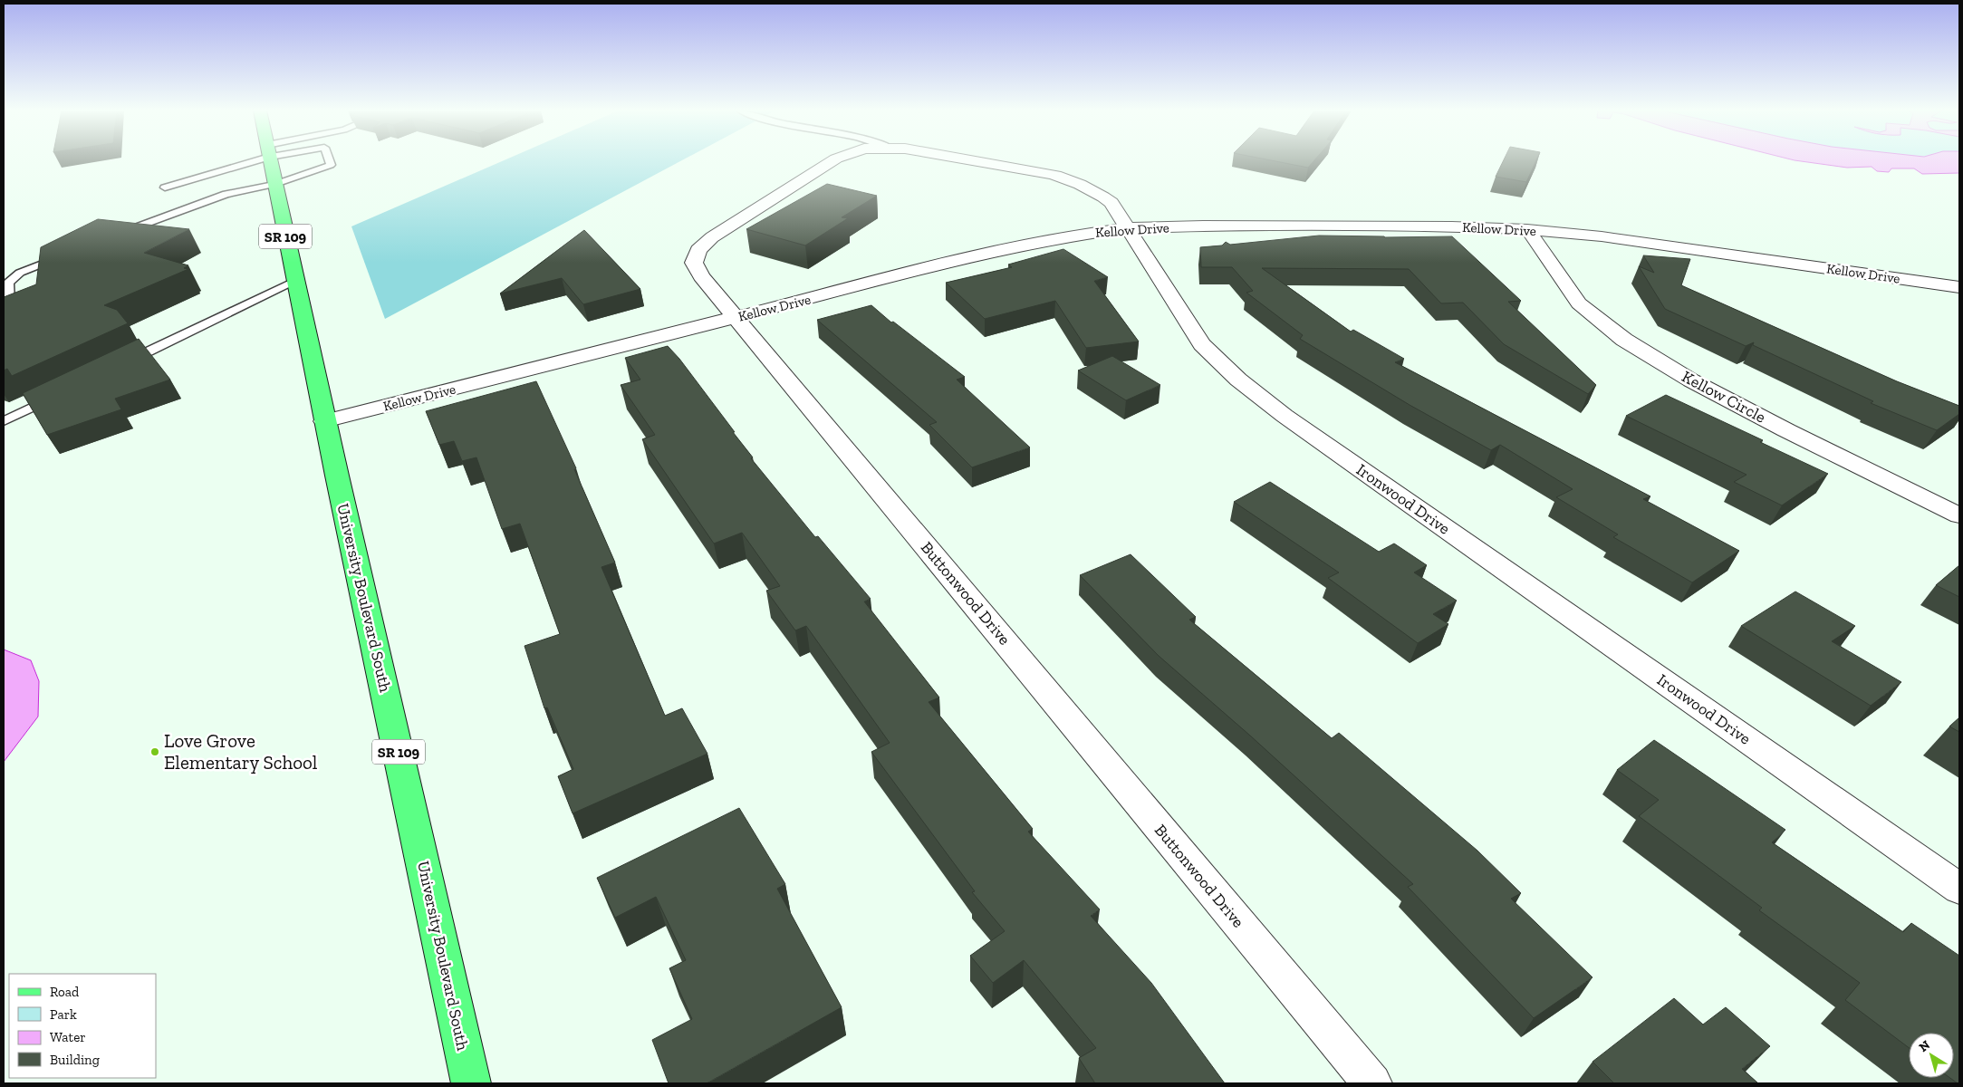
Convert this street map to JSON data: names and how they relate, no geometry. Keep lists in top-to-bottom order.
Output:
{
  "streets": {
    "main road": ["SR 109", "University Boulevard South"],
    "street": [
      "Kellow Drive",
      "Kellow Circle",
      "Ironwood Drive",
      "Buttonwood Drive"
    ]
  },
  "crossings": [
    ["Kellow Drive", "Kellow Circle"],
    ["Kellow Drive", "Ironwood Drive"],
    ["Kellow Drive", "Buttonwood Drive"],
    ["Kellow Drive", "University Boulevard South"]
  ],
  "places": ["Love Grove Elementary School"],
  "legend": [
    "Road",
    "Park",
    "Water",
    "Building"
  ],
  "north": "top left"
}
